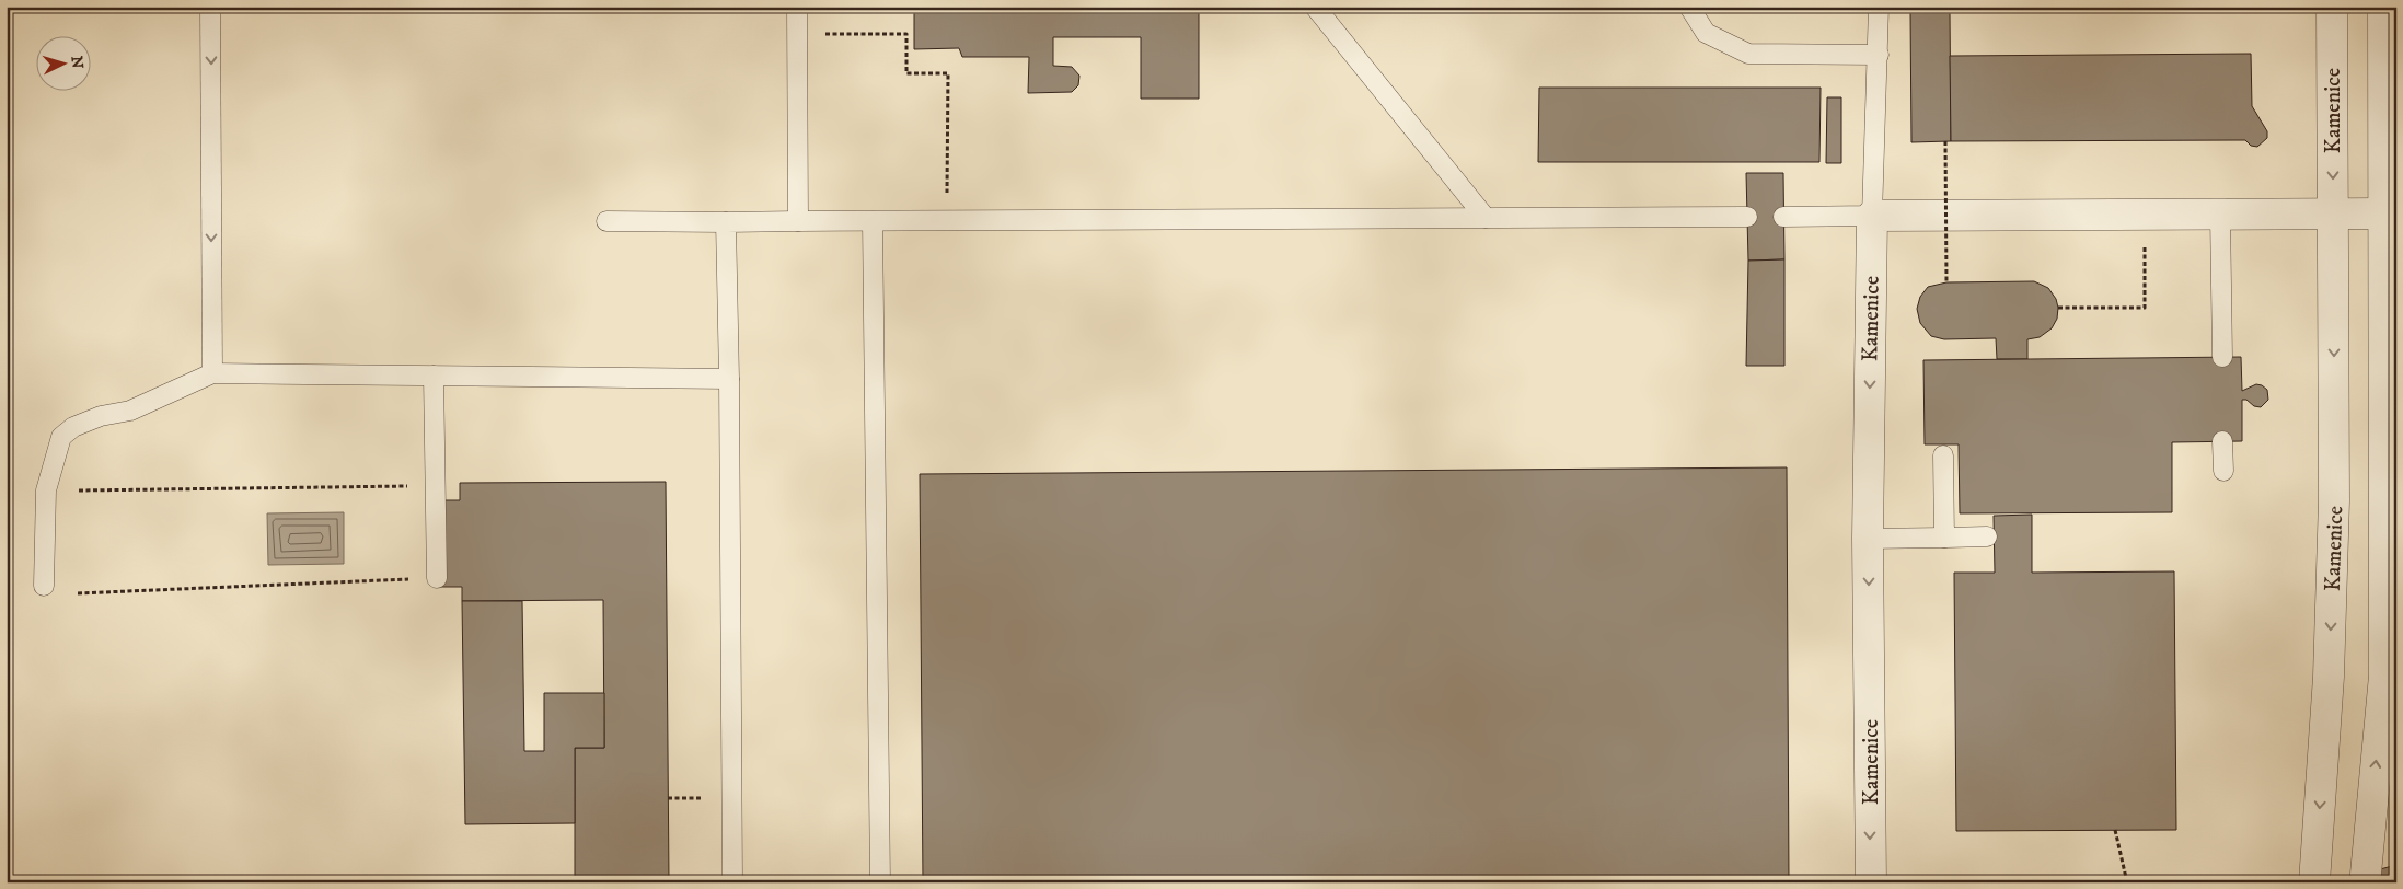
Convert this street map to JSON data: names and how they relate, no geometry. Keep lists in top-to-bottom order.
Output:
{
  "streets": {
    "street": ["Kamenice"]
  },
  "north": "right"
}
